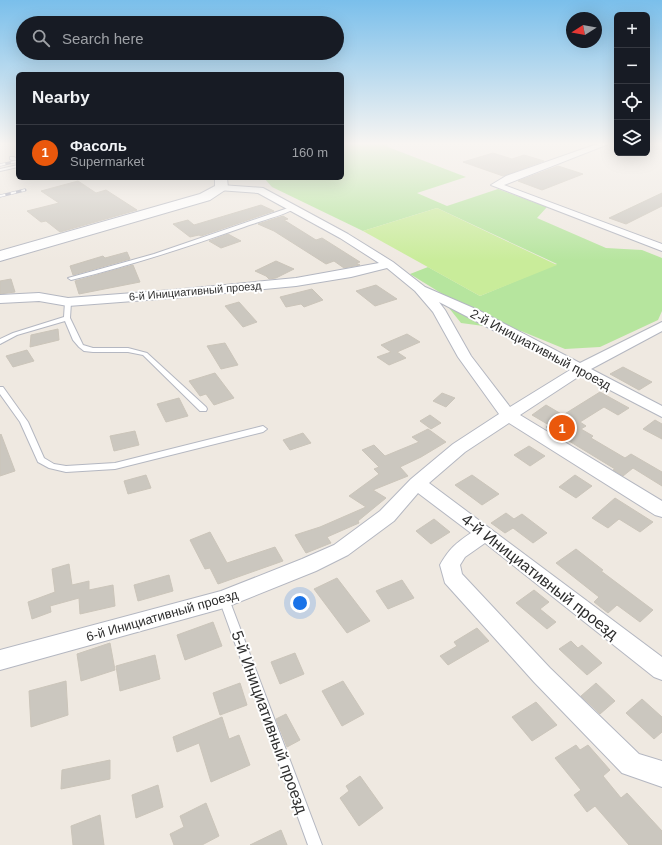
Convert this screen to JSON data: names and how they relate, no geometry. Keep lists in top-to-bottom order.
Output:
{
  "streets": {
    "street": ["6-й Инициативный проезд", "2-й Инициативный проезд", "4-й Инициативный проезд"],
    "lane": ["5-й Инициативный проезд"]
  },
  "crossings": [
    ["6-й Инициативный проезд", "2-й Инициативный проезд"],
    ["6-й Инициативный проезд", "4-й Инициативный проезд"],
    ["6-й Инициативный проезд", "5-й Инициативный проезд"]
  ],
  "north": "left",
  "page": {
    "map_buttons": ["+", "−"],
    "search": "Search here",
    "heading": "Nearby",
    "list": [
      {
        "mark": "1",
        "name": "Фасоль",
        "note": "Supermarket",
        "value": "160 m"
      }
    ],
    "pins": "1"
  }
}
